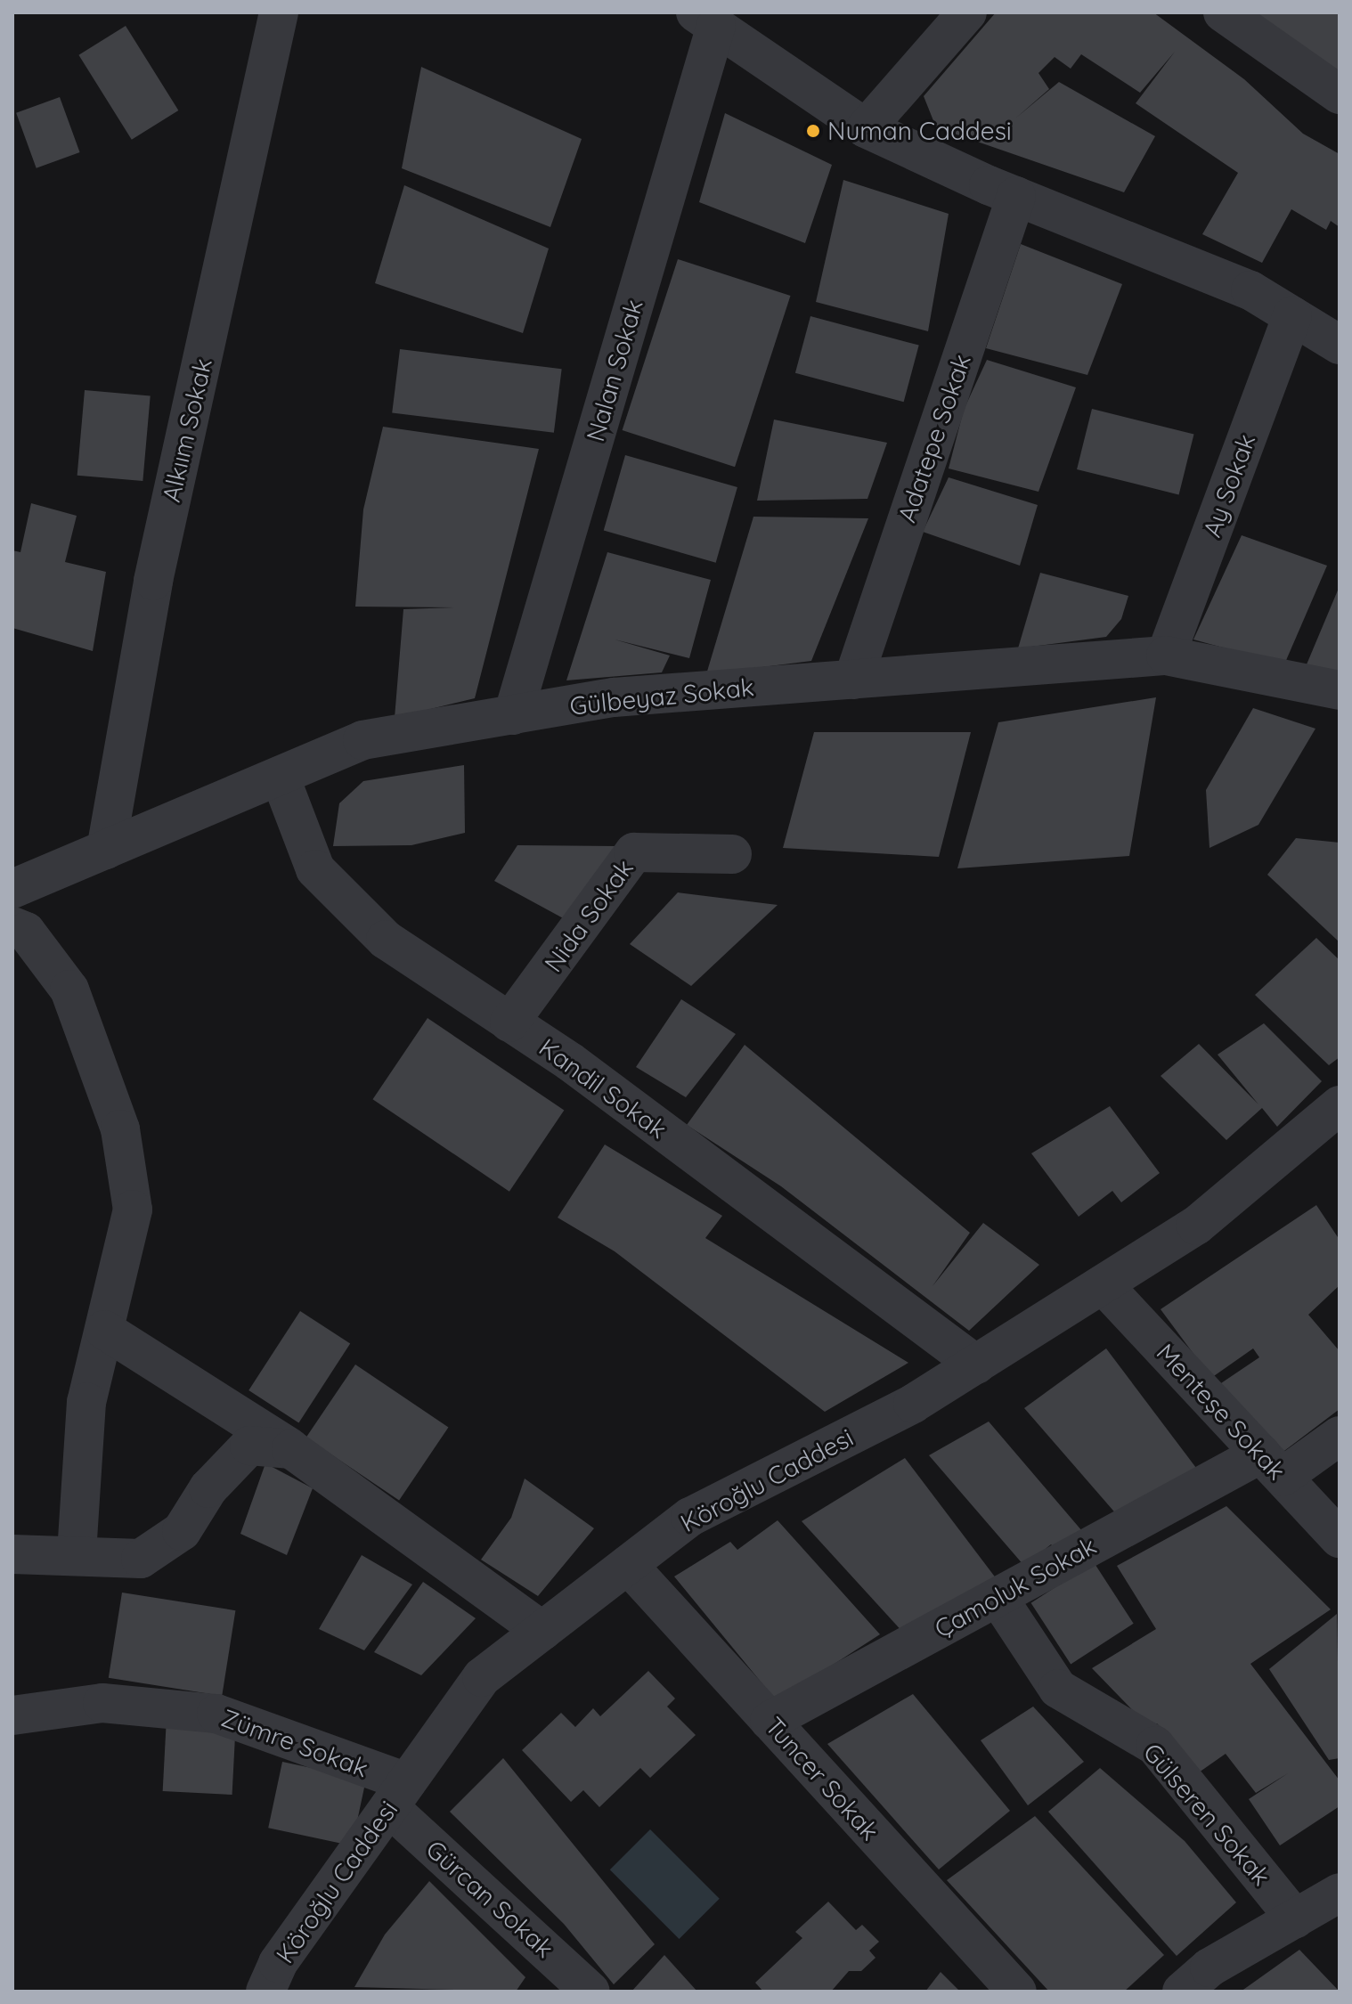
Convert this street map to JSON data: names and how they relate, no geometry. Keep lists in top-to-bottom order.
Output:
{
  "streets": {
    "street": [
      "Nalan Sokak",
      "Alkıım Sokak",
      "Adatepe Sokak",
      "Ay Sokak",
      "Gülbeyaz Sokak",
      "Nida Sokak",
      "Kandil Sokak",
      "Menteşe Sokak",
      "Köroğlu Caddesi",
      "Çamoluk Sokak",
      "Zümre Sokak",
      "Tuncer Sokak",
      "Gülseren Sokak",
      "Gürcan Sokak"
    ]
  },
  "crossings": [
    ["Nalan Sokak", "Gülbeyaz Sokak"],
    ["Alkıım Sokak", "Gülbeyaz Sokak"],
    ["Adatepe Sokak", "Gülbeyaz Sokak"],
    ["Ay Sokak", "Gülbeyaz Sokak"],
    ["Gülbeyaz Sokak", "Kandil Sokak"],
    ["Nida Sokak", "Kandil Sokak"],
    ["Kandil Sokak", "Köroğlu Caddesi"],
    ["Menteşe Sokak", "Köroğlu Caddesi"],
    ["Menteşe Sokak", "Çamoluk Sokak"],
    ["Köroğlu Caddesi", "Zümre Sokak"],
    ["Köroğlu Caddesi", "Tuncer Sokak"],
    ["Köroğlu Caddesi", "Gürcan Sokak"],
    ["Çamoluk Sokak", "Tuncer Sokak"],
    ["Çamoluk Sokak", "Gülseren Sokak"],
    ["Zümre Sokak", "Gürcan Sokak"]
  ],
  "places": ["Numan Caddesi"]
}
